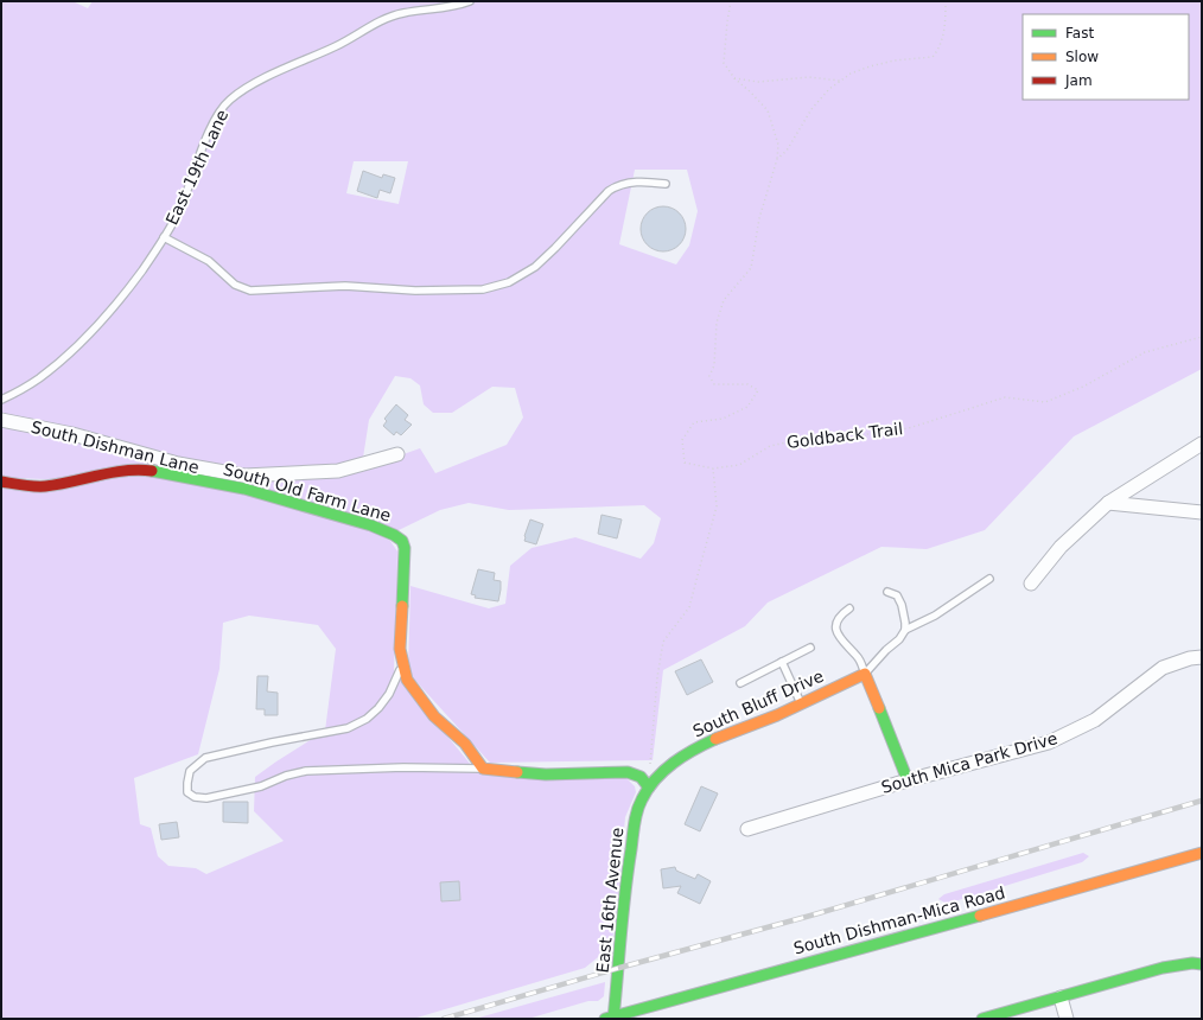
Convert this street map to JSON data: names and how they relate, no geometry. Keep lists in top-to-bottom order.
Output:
{
  "streets": {
    "street": [
      "South Dishman Lane",
      "South Old Farm Lane",
      "South Bluff Drive",
      "South Mica Park Drive",
      "East 16th Avenue",
      "South Dishman-Mica Road"
    ],
    "lane": ["East 19th Lane"],
    "path": ["Goldback Trail"]
  },
  "crossings": [
    ["South Bluff Drive", "East 16th Avenue"],
    ["East 16th Avenue", "South Dishman-Mica Road"]
  ],
  "legend": ["Fast", "Slow", "Jam"]
}
